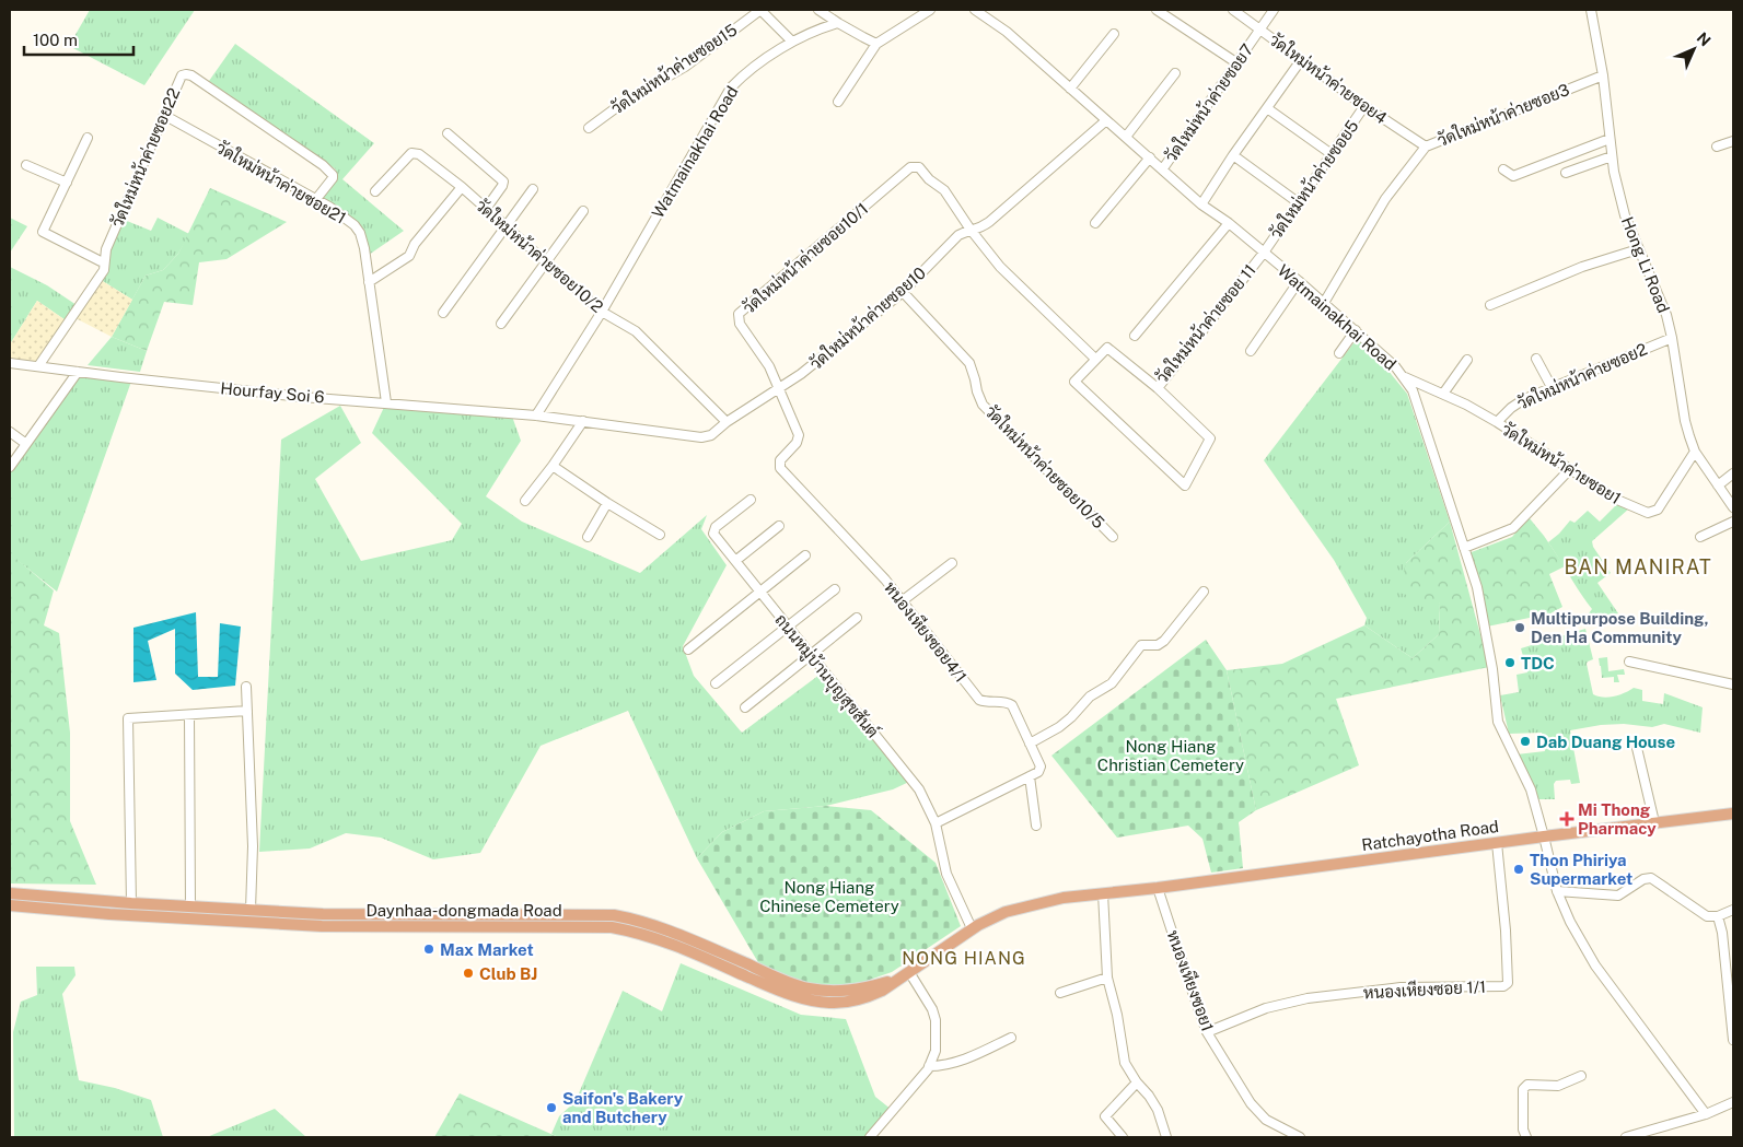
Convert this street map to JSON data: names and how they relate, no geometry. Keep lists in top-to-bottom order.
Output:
{
  "streets": {
    "main road": ["Ratchayotha Road", "Daynhaa-dongmada Road"],
    "street": [
      "วัดใหม่หน้าค่ายซอย15",
      "วัดใหม่หน้าค่ายซอย4",
      "วัดใหม่หน้าค่ายซอย7",
      "วัดใหม่หน้าค่ายซอย3",
      "Watmainakhai Road",
      "วัดใหม่หน้าค่ายซอย22",
      "วัดใหม่หน้าค่ายซอย5",
      "วัดใหม่หน้าค่ายซอย21",
      "วัดใหม่หน้าค่ายซอย10/2",
      "วัดใหม่หน้าค่ายซอย10/1",
      "Hong Li Road",
      "วัดใหม่หน้าค่ายซอย10",
      "วัดใหม่หน้าค่ายซอย 11",
      "วัดใหม่หน้าค่ายซอย2",
      "Hourfay Soi 6",
      "วัดใหม่หน้าค่ายซอย1",
      "วัดใหม่หน้าค่ายซอย10/5",
      "หนองเหียงซอย4/1",
      "ถนนหมู่บ้านบุญสุขสันต์",
      "หนองเหียงซอย1",
      "หนองเหียงซอย 1/1"
    ]
  },
  "crossings": [
    ["วัดใหม่หน้าค่ายซอย4", "วัดใหม่หน้าค่ายซอย7"],
    ["วัดใหม่หน้าค่ายซอย4", "วัดใหม่หน้าค่ายซอย3"],
    ["วัดใหม่หน้าค่ายซอย4", "วัดใหม่หน้าค่ายซอย5"],
    ["วัดใหม่หน้าค่ายซอย7", "Watmainakhai Road"],
    ["วัดใหม่หน้าค่ายซอย3", "Watmainakhai Road"],
    ["วัดใหม่หน้าค่ายซอย3", "Hong Li Road"],
    ["Watmainakhai Road", "วัดใหม่หน้าค่ายซอย5"],
    ["Watmainakhai Road", "วัดใหม่หน้าค่ายซอย10/2"],
    ["Watmainakhai Road", "วัดใหม่หน้าค่ายซอย10"],
    ["Watmainakhai Road", "วัดใหม่หน้าค่ายซอย 11"],
    ["Watmainakhai Road", "Hourfay Soi 6"],
    ["Watmainakhai Road", "วัดใหม่หน้าค่ายซอย1"],
    ["Watmainakhai Road", "Ratchayotha Road"],
    ["วัดใหม่หน้าค่ายซอย22", "วัดใหม่หน้าค่ายซอย21"],
    ["วัดใหม่หน้าค่ายซอย22", "Hourfay Soi 6"],
    ["วัดใหม่หน้าค่ายซอย5", "วัดใหม่หน้าค่ายซอย 11"],
    ["วัดใหม่หน้าค่ายซอย21", "Hourfay Soi 6"],
    ["วัดใหม่หน้าค่ายซอย10/2", "วัดใหม่หน้าค่ายซอย10"],
    ["วัดใหม่หน้าค่ายซอย10/2", "Hourfay Soi 6"],
    ["วัดใหม่หน้าค่ายซอย10/1", "วัดใหม่หน้าค่ายซอย10"],
    ["วัดใหม่หน้าค่ายซอย10/1", "หนองเหียงซอย4/1"],
    ["Hong Li Road", "วัดใหม่หน้าค่ายซอย2"],
    ["Hong Li Road", "วัดใหม่หน้าค่ายซอย1"],
    ["วัดใหม่หน้าค่ายซอย10", "Hourfay Soi 6"],
    ["วัดใหม่หน้าค่ายซอย10", "วัดใหม่หน้าค่ายซอย10/5"],
    ["วัดใหม่หน้าค่ายซอย10", "หนองเหียงซอย4/1"],
    ["วัดใหม่หน้าค่ายซอย2", "วัดใหม่หน้าค่ายซอย1"],
    ["ถนนหมู่บ้านบุญสุขสันต์", "Daynhaa-dongmada Road"],
    ["Ratchayotha Road", "Daynhaa-dongmada Road"],
    ["Ratchayotha Road", "หนองเหียงซอย1"],
    ["Ratchayotha Road", "หนองเหียงซอย 1/1"],
    ["หนองเหียงซอย1", "หนองเหียงซอย 1/1"]
  ],
  "districts": ["BAN MANIRAT", "NONG HIANG"],
  "parks": ["Nong Hiang Christian Cemetery", "Nong Hiang Chinese Cemetery"],
  "places": {
    "other": [
      "Multipurpose Building, Den Ha Community",
      "TDC",
      "Dab Duang House",
      "Thon Phiriya Supermarket",
      "Max Market",
      "Club BJ",
      "Saifon's Bakery and Butchery"
    ],
    "health": ["Mi Thong Pharmacy"]
  },
  "scale_bar": "100 m",
  "north": "top right"
}
